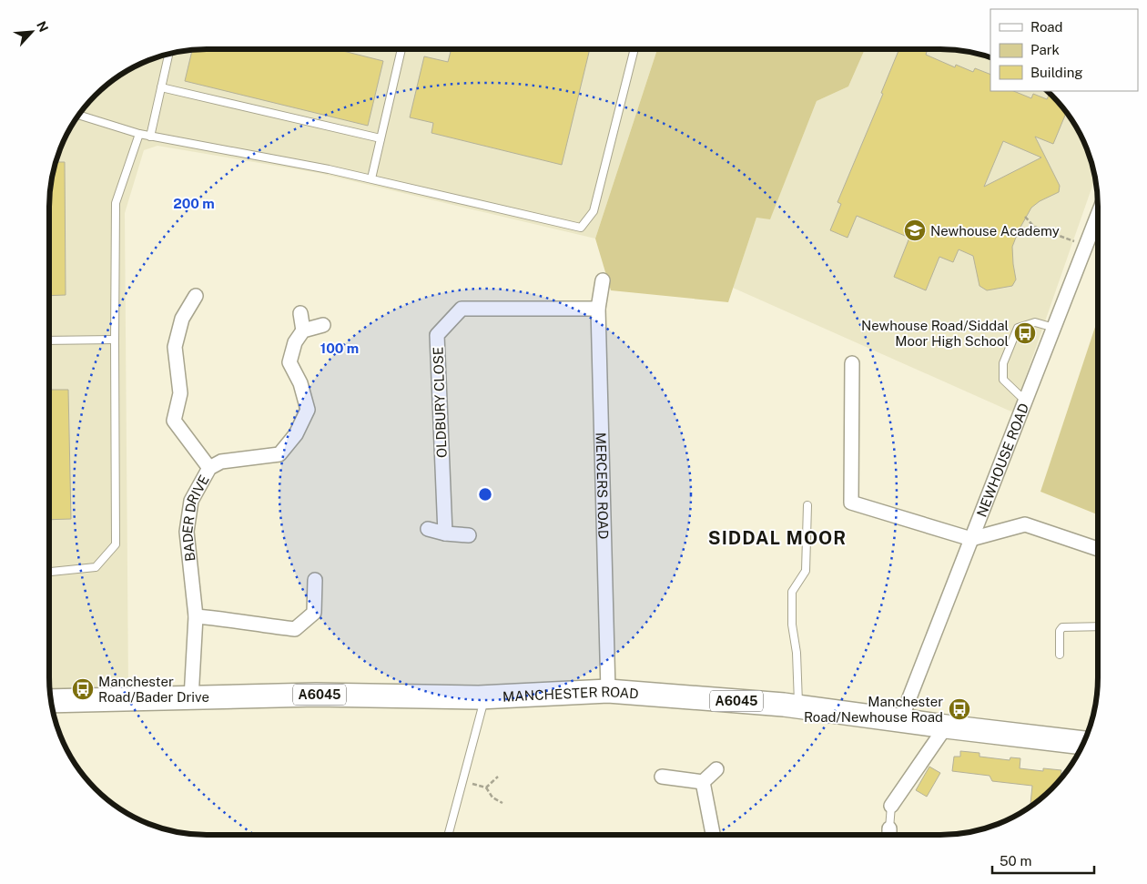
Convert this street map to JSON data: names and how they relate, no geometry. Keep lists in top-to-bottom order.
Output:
{
  "streets": {
    "main road": ["A6045", "MANCHESTER ROAD"],
    "street": [
      "OLDBURY CLOSE",
      "NEWHOUSE ROAD",
      "MERCERS ROAD",
      "BADER DRIVE"
    ]
  },
  "crossings": [
    ["OLDBURY CLOSE", "MERCERS ROAD"],
    ["NEWHOUSE ROAD", "MANCHESTER ROAD"],
    ["MERCERS ROAD", "MANCHESTER ROAD"],
    ["BADER DRIVE", "MANCHESTER ROAD"]
  ],
  "districts": ["SIDDAL MOOR"],
  "places": {
    "school or university": ["Newhouse Academy"],
    "bus stop": ["Newhouse Road/Siddal Moor High School", "Manchester Road/Bader Drive", "Manchester Road/Newhouse Road"]
  },
  "legend": ["Road", "Park", "Building"],
  "scale_bar": "50 m",
  "north": "top right",
  "rings": ["200 m", "100 m"]
}
